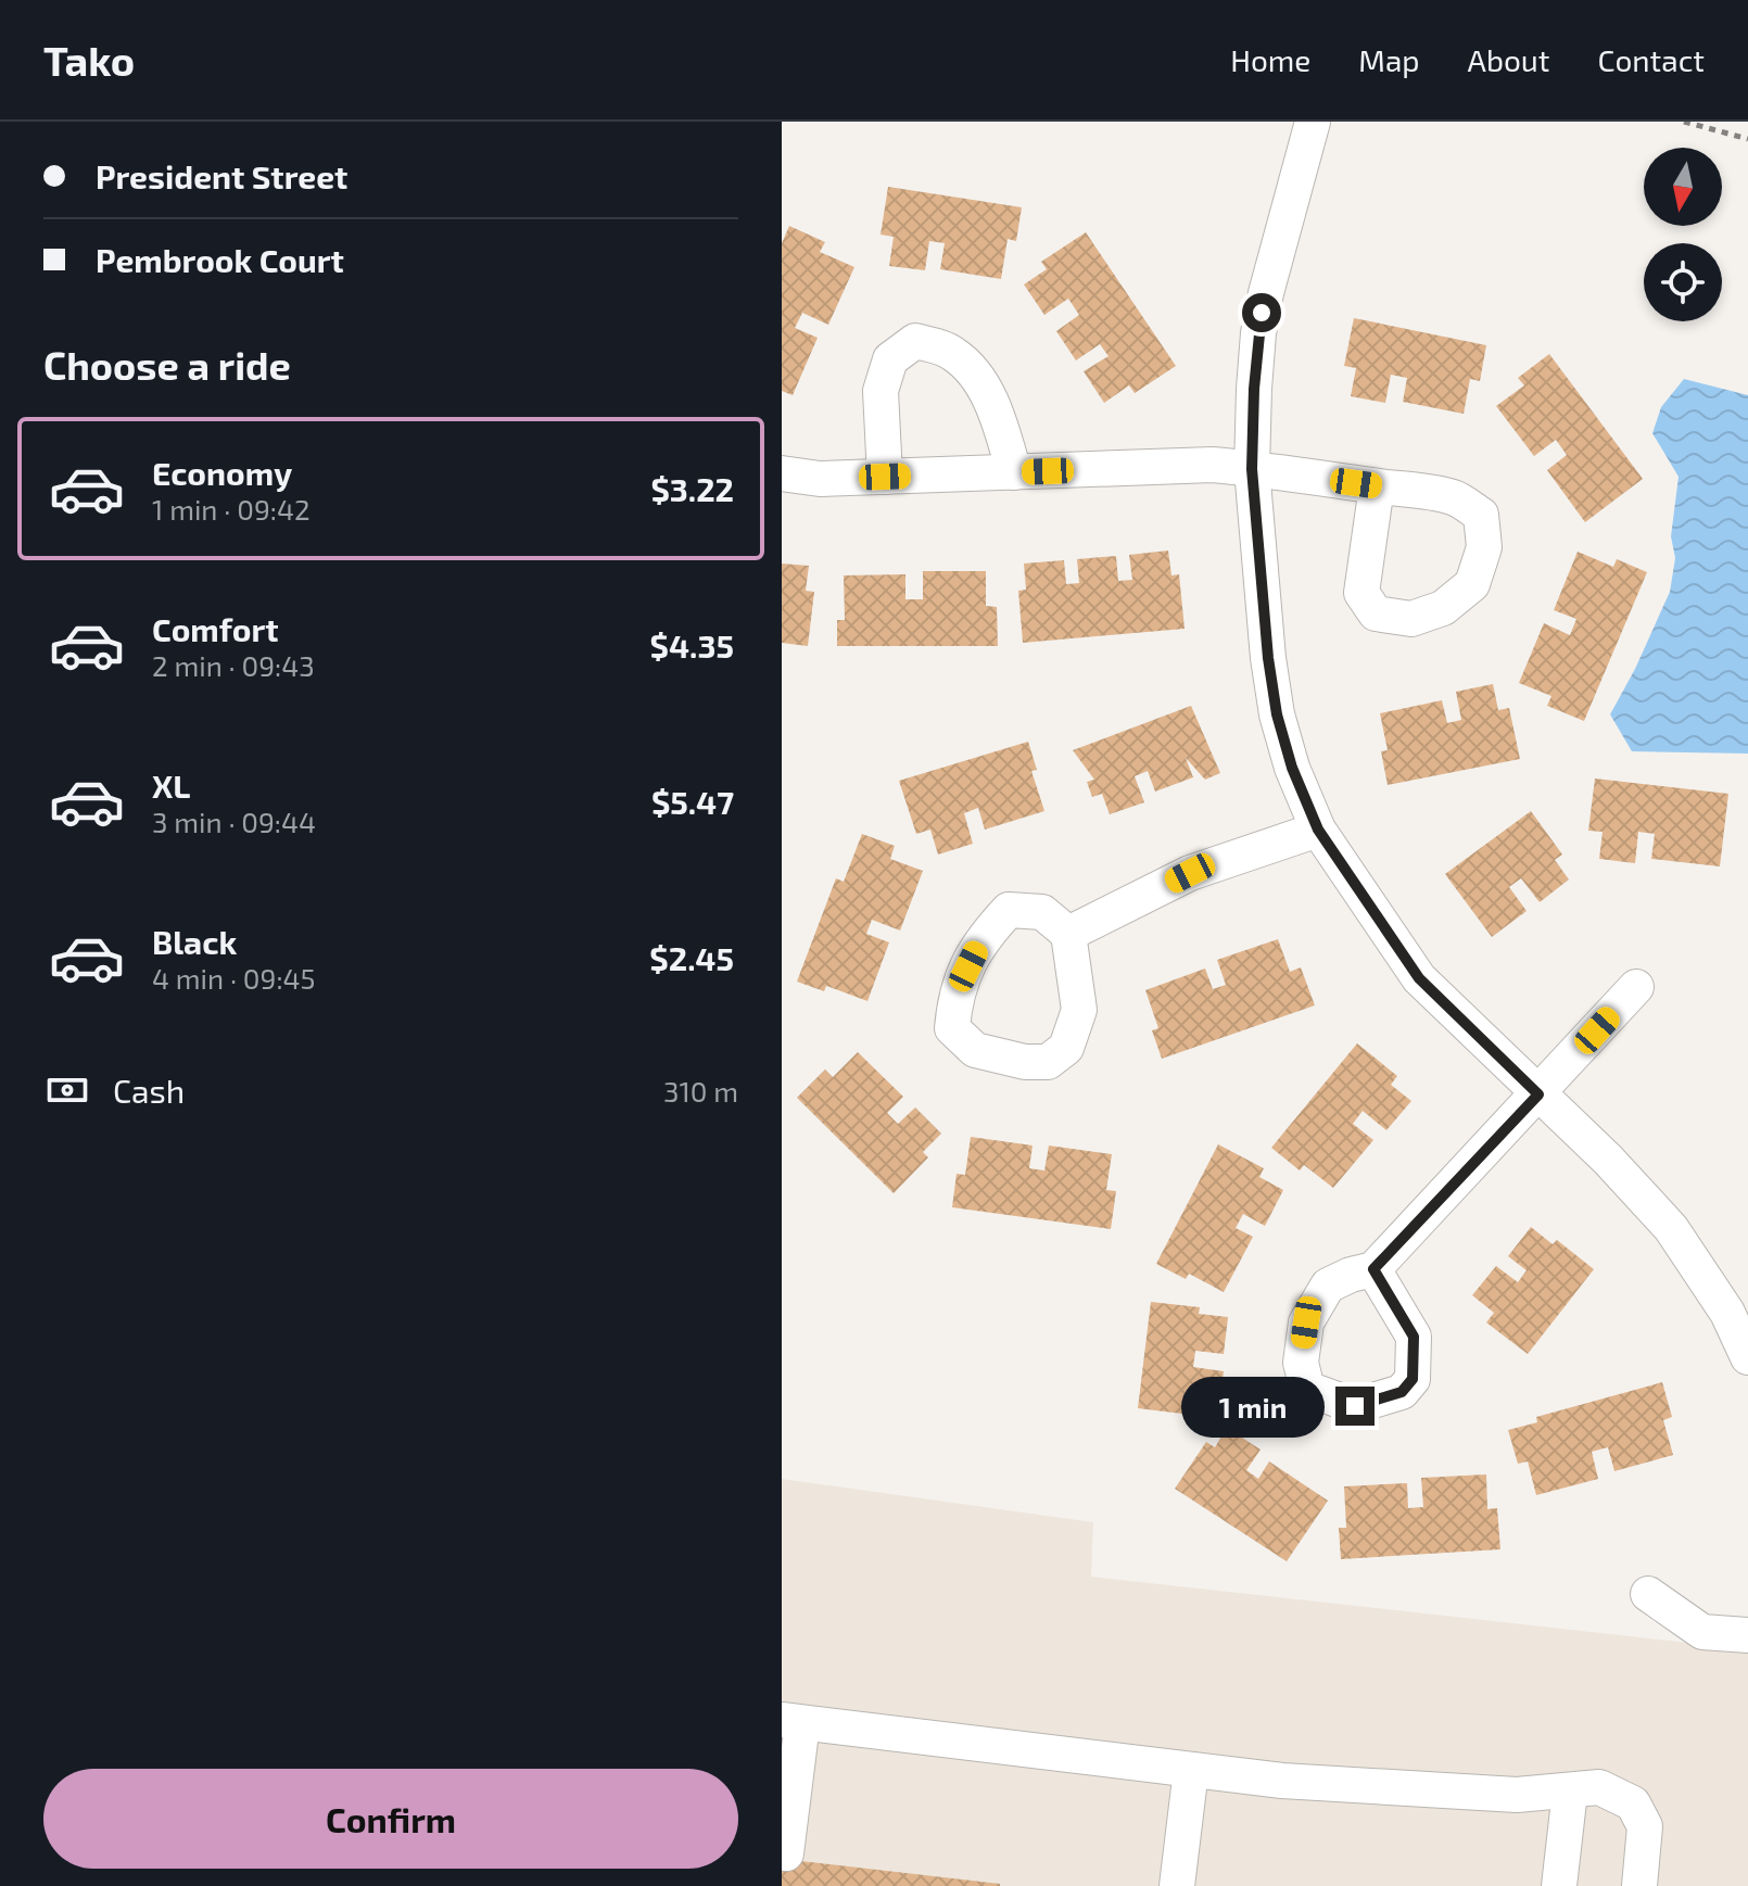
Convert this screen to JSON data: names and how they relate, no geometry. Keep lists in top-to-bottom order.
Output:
{
  "north": "bottom",
  "page": {
    "header": "Tako",
    "nav": [
      "Home",
      "Map",
      "About",
      "Contact"
    ],
    "banner": ["President Street", "Pembrook Court"],
    "heading": "Choose a ride",
    "list": [
      {
        "name": "Economy",
        "note": "1 min · 09:42",
        "value": "$3.22"
      },
      {
        "name": "Comfort",
        "note": "2 min · 09:43",
        "value": "$4.35"
      },
      {
        "name": "XL",
        "note": "3 min · 09:44",
        "value": "$5.47"
      },
      {
        "name": "Black",
        "note": "4 min · 09:45",
        "value": "$2.45"
      }
    ],
    "pay": ["Cash", "310 m"],
    "bubble": "1 min",
    "buttons": "Confirm"
  }
}
